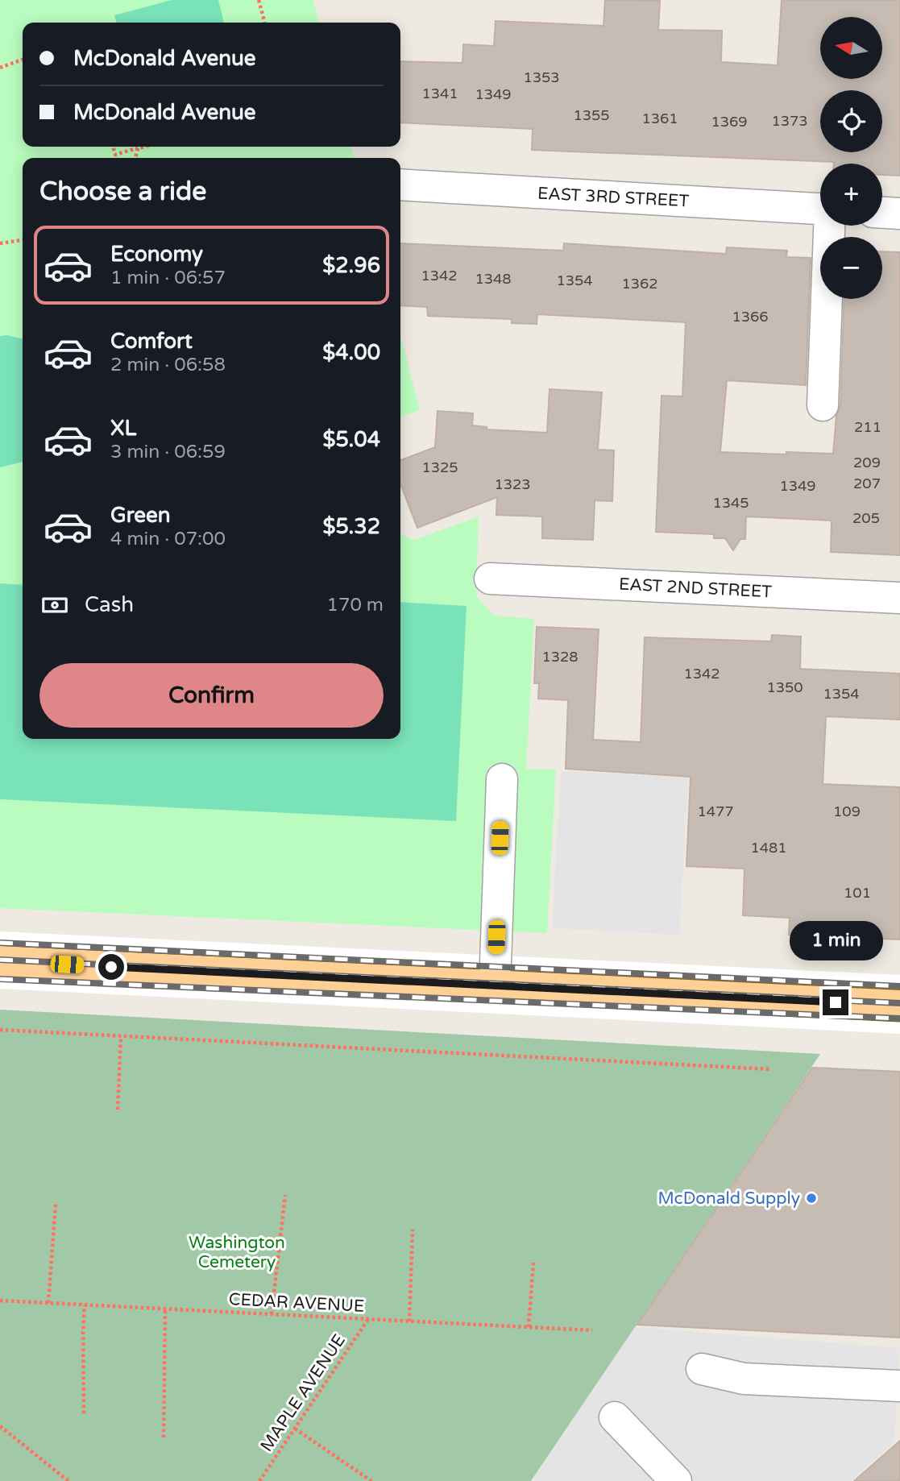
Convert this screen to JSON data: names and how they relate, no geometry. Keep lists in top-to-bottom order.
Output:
{
  "streets": {
    "street": ["EAST 3RD STREET", "EAST 2ND STREET"],
    "path": ["CEDAR AVENUE", "MAPLE AVENUE"]
  },
  "crossings": [
    ["CEDAR AVENUE", "MAPLE AVENUE"]
  ],
  "parks": ["Washington Cemetery"],
  "places": ["McDonald Supply"],
  "house_numbers": [
    "1353",
    "1341",
    "1349",
    "1355",
    "1361",
    "1373",
    "1369",
    "1342",
    "1348",
    "1354",
    "1362",
    "1366",
    "211",
    "209",
    "1325",
    "207",
    "1323",
    "1349",
    "1345",
    "205",
    "1328",
    "1342",
    "1350",
    "1354",
    "1477",
    "109",
    "1481",
    "101"
  ],
  "north": "left",
  "page": {
    "map_buttons": ["+", "−"],
    "banner": ["McDonald Avenue", "McDonald Avenue"],
    "heading": "Choose a ride",
    "list": [
      {
        "name": "Economy",
        "note": "1 min · 06:57",
        "value": "$2.96"
      },
      {
        "name": "Comfort",
        "note": "2 min · 06:58",
        "value": "$4.00"
      },
      {
        "name": "XL",
        "note": "3 min · 06:59",
        "value": "$5.04"
      },
      {
        "name": "Green",
        "note": "4 min · 07:00",
        "value": "$5.32"
      }
    ],
    "pay": ["Cash", "170 m"],
    "buttons": "Confirm",
    "bubble": "1 min"
  }
}
